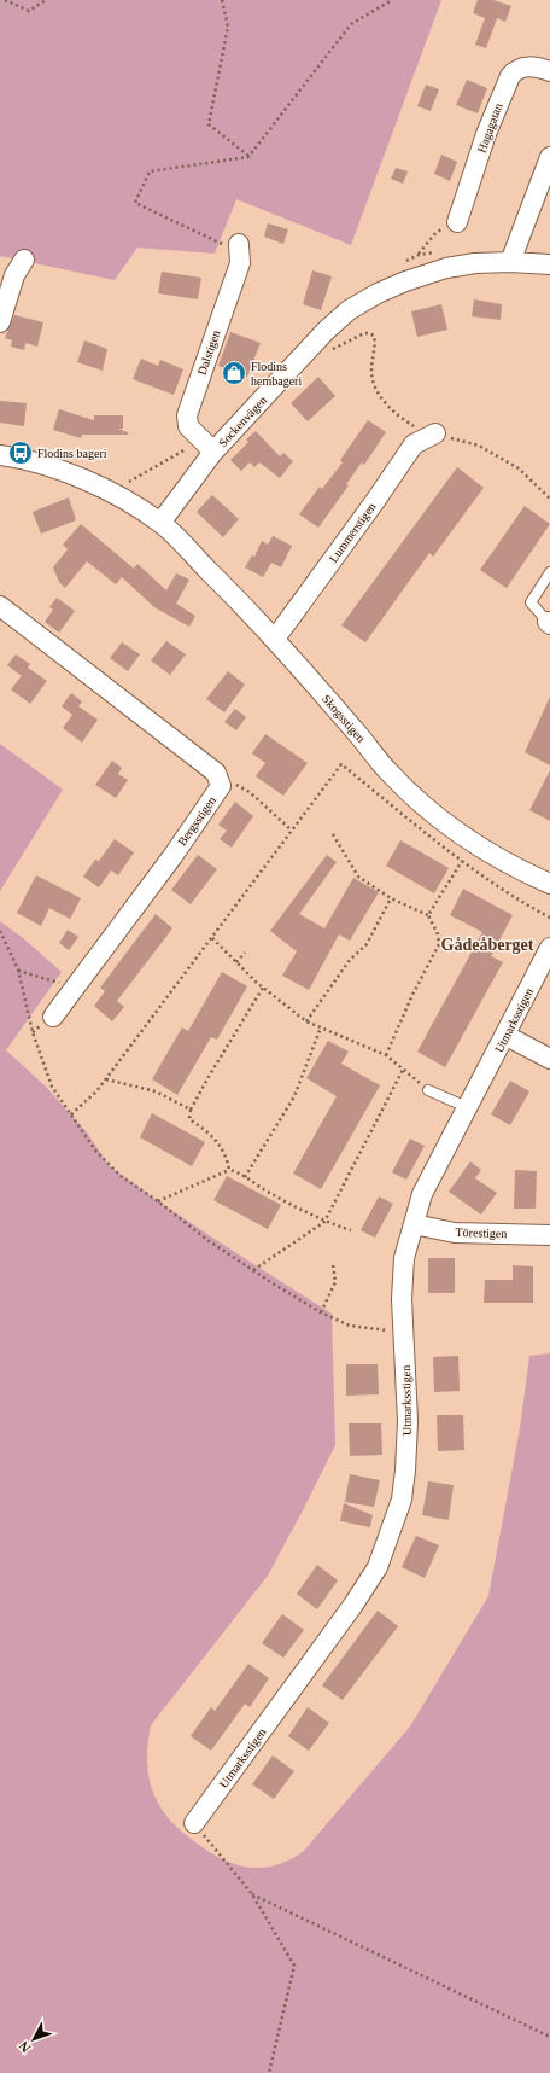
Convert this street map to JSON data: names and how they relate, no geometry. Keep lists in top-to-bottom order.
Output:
{
  "streets": {
    "street": [
      "Hagagatan",
      "Dalstigen",
      "Sockenvägen",
      "Lummerstigen",
      "Skogsstigen",
      "Bergsstigen",
      "Utmarksstigen",
      "Törestigen"
    ]
  },
  "crossings": [
    ["Dalstigen", "Sockenvägen"],
    ["Sockenvägen", "Skogsstigen"],
    ["Lummerstigen", "Skogsstigen"],
    ["Utmarksstigen", "Törestigen"]
  ],
  "districts": ["Gådeåberget"],
  "places": {
    "shop": ["Flodins hembageri"],
    "bus stop": ["Flodins bageri"]
  },
  "north": "bottom left"
}
